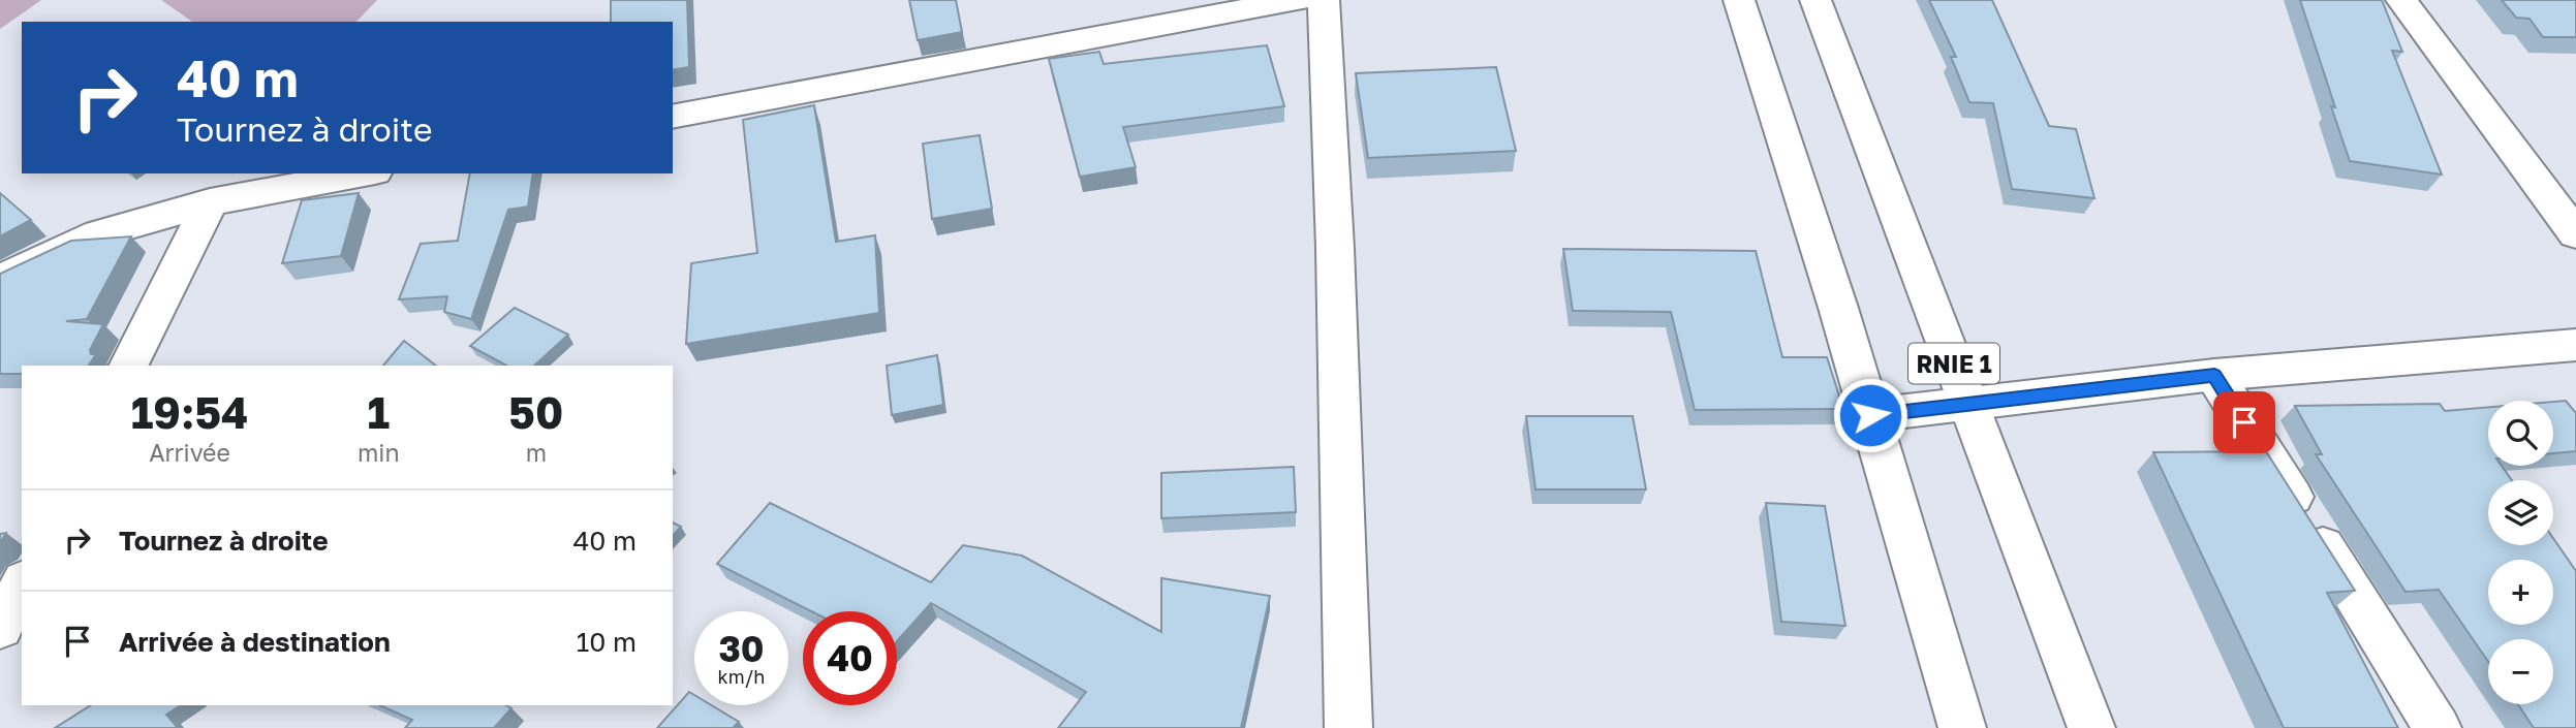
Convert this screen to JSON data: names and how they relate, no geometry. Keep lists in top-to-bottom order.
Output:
{
  "streets": {
    "main road": ["RNIE 1"]
  },
  "page": {
    "turn": ["40 m", "Tournez à droite"],
    "eta": [
      "19:54",
      "Arrivée",
      "1",
      "min",
      "50",
      "m"
    ],
    "map_buttons": ["+", "−"],
    "list": [
      {
        "name": "Tournez à droite",
        "value": "40 m"
      },
      {
        "name": "Arrivée à destination",
        "value": "10 m"
      }
    ],
    "speed": "30 km/h",
    "limit": "40"
  }
}
